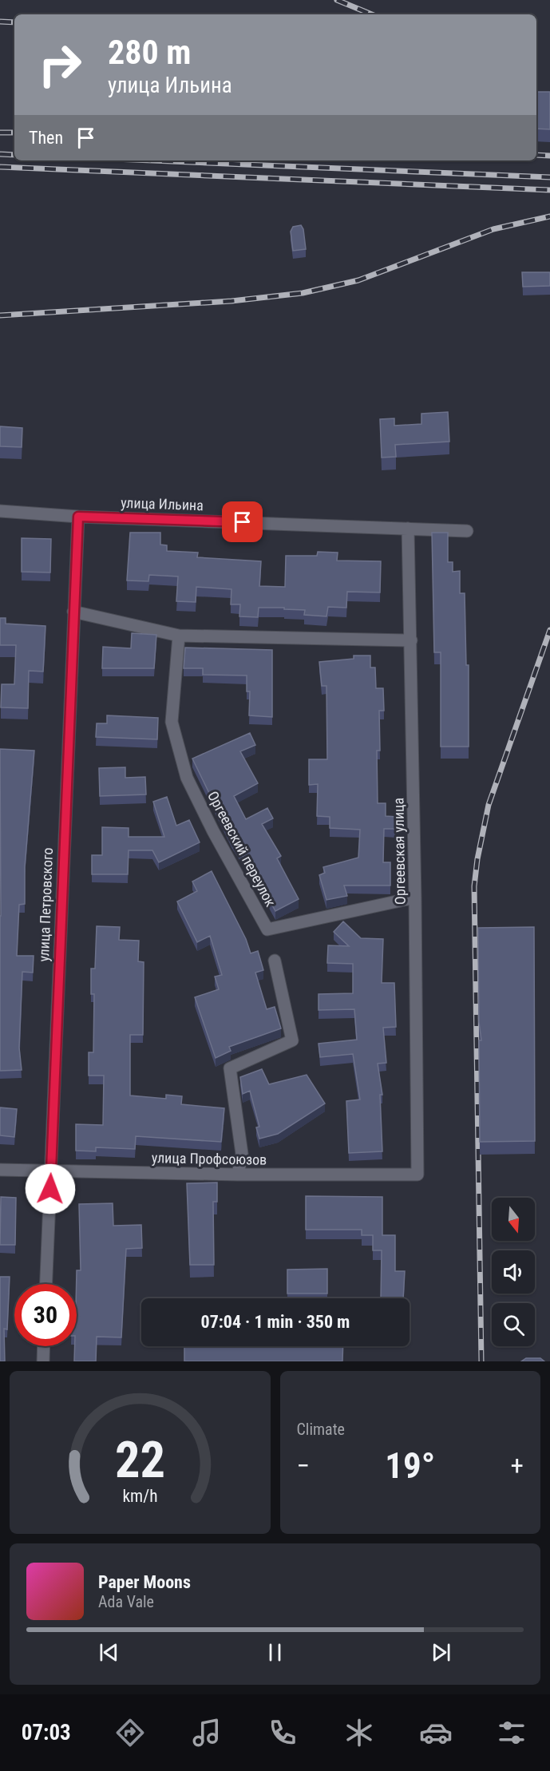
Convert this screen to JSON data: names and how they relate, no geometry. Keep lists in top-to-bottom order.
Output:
{
  "streets": {
    "street": [
      "улица Ильина",
      "Оргеевский переулок",
      "Оргеевская улица",
      "улица Петровского",
      "улица Профсоюзов"
    ]
  },
  "crossings": [
    ["улица Ильина", "Оргеевская улица"],
    ["улица Ильина", "улица Петровского"],
    ["Оргеевский переулок", "Оргеевская улица"],
    ["Оргеевская улица", "улица Профсоюзов"],
    ["улица Петровского", "улица Профсоюзов"]
  ],
  "north": "bottom",
  "page": {
    "turn": ["280 m", "улица Ильина"],
    "then": "Then",
    "limit": "30",
    "trip": "07:04 · 1 min · 350 m",
    "tile": "Climate",
    "heat": ["−", "19°", "+"],
    "song": ["Paper Moons", "Ada Vale"],
    "tabs": "07:03",
    "gauge": ["22", "km/h"]
  }
}
